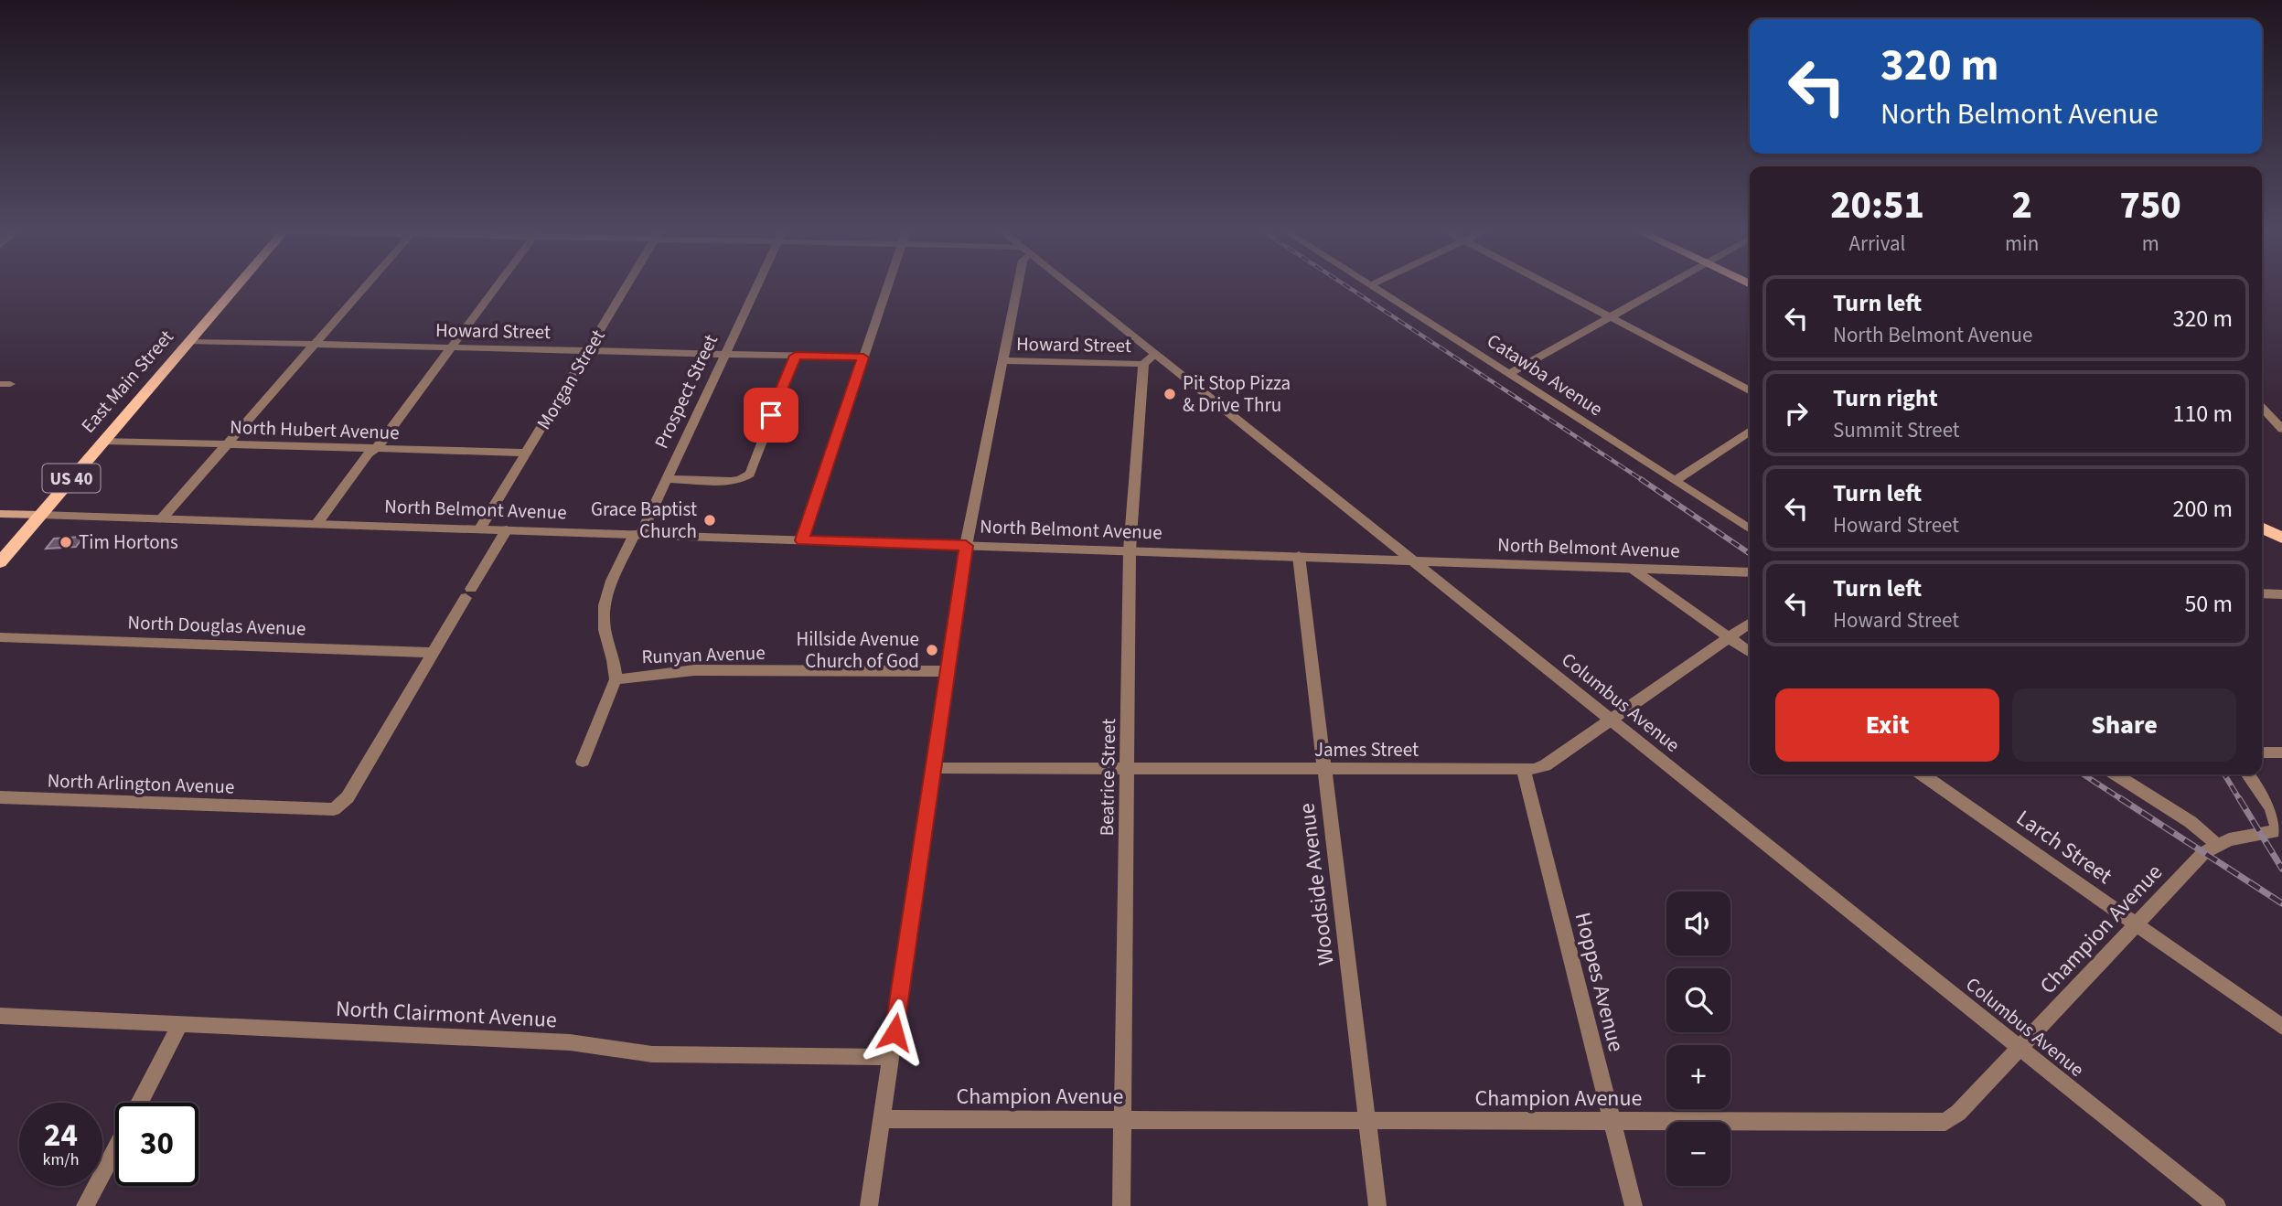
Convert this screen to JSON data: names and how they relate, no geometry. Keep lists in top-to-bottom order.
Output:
{
  "streets": {
    "main road": ["East Main Street", "US 40"],
    "street": [
      "Howard Street",
      "Catawba Avenue",
      "Morgan Street",
      "Prospect Street",
      "North Hubert Avenue",
      "North Belmont Avenue",
      "North Douglas Avenue",
      "Runyan Avenue",
      "Columbus Avenue",
      "James Street",
      "Beatrice Street",
      "North Arlington Avenue",
      "Larch Street",
      "Woodside Avenue",
      "Champion Avenue",
      "Hoppes Avenue",
      "North Clairmont Avenue"
    ]
  },
  "crossings": [
    ["Howard Street", "Morgan Street"],
    ["Howard Street", "East Main Street"],
    ["Howard Street", "Prospect Street"],
    ["Howard Street", "Beatrice Street"],
    ["Morgan Street", "North Hubert Avenue"],
    ["Morgan Street", "North Belmont Avenue"],
    ["East Main Street", "North Hubert Avenue"],
    ["East Main Street", "North Belmont Avenue"],
    ["Prospect Street", "North Belmont Avenue"],
    ["Prospect Street", "Runyan Avenue"],
    ["North Belmont Avenue", "Columbus Avenue"],
    ["North Belmont Avenue", "Beatrice Street"],
    ["North Belmont Avenue", "Woodside Avenue"],
    ["North Douglas Avenue", "North Arlington Avenue"],
    ["Columbus Avenue", "James Street"],
    ["Columbus Avenue", "Champion Avenue"],
    ["James Street", "Beatrice Street"],
    ["James Street", "Woodside Avenue"],
    ["James Street", "Hoppes Avenue"],
    ["Beatrice Street", "Champion Avenue"],
    ["Larch Street", "Champion Avenue"],
    ["Woodside Avenue", "Champion Avenue"],
    ["Champion Avenue", "Hoppes Avenue"]
  ],
  "places": [
    "Pit Stop Pizza & Drive Thru",
    "Grace Baptist Church",
    "Tim Hortons",
    "Hillside Avenue Church of God"
  ],
  "page": {
    "turn": ["320 m", "North Belmont Avenue"],
    "eta": [
      "20:51",
      "Arrival",
      "2",
      "min",
      "750",
      "m"
    ],
    "list": [
      {
        "name": "Turn left",
        "note": "North Belmont Avenue",
        "value": "320 m"
      },
      {
        "name": "Turn right",
        "note": "Summit Street",
        "value": "110 m"
      },
      {
        "name": "Turn left",
        "note": "Howard Street",
        "value": "200 m"
      },
      {
        "name": "Turn left",
        "note": "Howard Street",
        "value": "50 m"
      }
    ],
    "buttons": ["Exit", "Share"],
    "map_buttons": ["+", "−"],
    "speed": "24 km/h",
    "limit": "30"
  }
}
